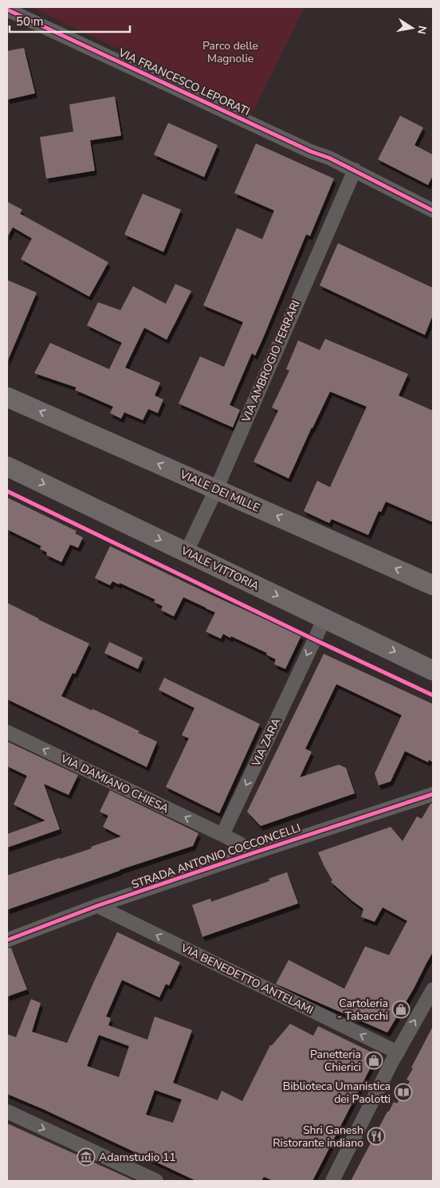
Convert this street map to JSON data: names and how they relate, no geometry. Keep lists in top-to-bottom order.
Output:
{
  "streets": {
    "main road": ["VIALE DEI MILLE", "VIALE VITTORIA"],
    "street": [
      "VIA FRANCESCO LEPORATI",
      "VIA AMBROGIO FERRARI",
      "VIA ZARA",
      "VIA DAMIANO CHIESA",
      "STRADA ANTONIO COCCONCELLI",
      "VIA BENEDETTO ANTELAMI"
    ]
  },
  "crossings": [
    ["VIA FRANCESCO LEPORATI", "VIA AMBROGIO FERRARI"],
    ["VIA AMBROGIO FERRARI", "VIALE DEI MILLE"],
    ["VIA AMBROGIO FERRARI", "VIALE VITTORIA"],
    ["VIALE VITTORIA", "VIA ZARA"],
    ["VIA ZARA", "VIA DAMIANO CHIESA"],
    ["STRADA ANTONIO COCCONCELLI", "VIA BENEDETTO ANTELAMI"]
  ],
  "one_way": [
    "VIALE DEI MILLE",
    "VIALE VITTORIA",
    "VIA ZARA",
    "VIA DAMIANO CHIESA",
    "VIA BENEDETTO ANTELAMI"
  ],
  "parks": ["Parco delle Magnolie"],
  "places": {
    "shop": ["Cartoleria - Tabacchi", "Panetteria Chierici"],
    "library": ["Biblioteca Umanistica dei Paolotti"],
    "restaurant": ["Shri Ganesh Ristorante indiano"],
    "museum": ["Adamstudio 11"]
  },
  "scale_bar": "50 m",
  "north": "right"
}
